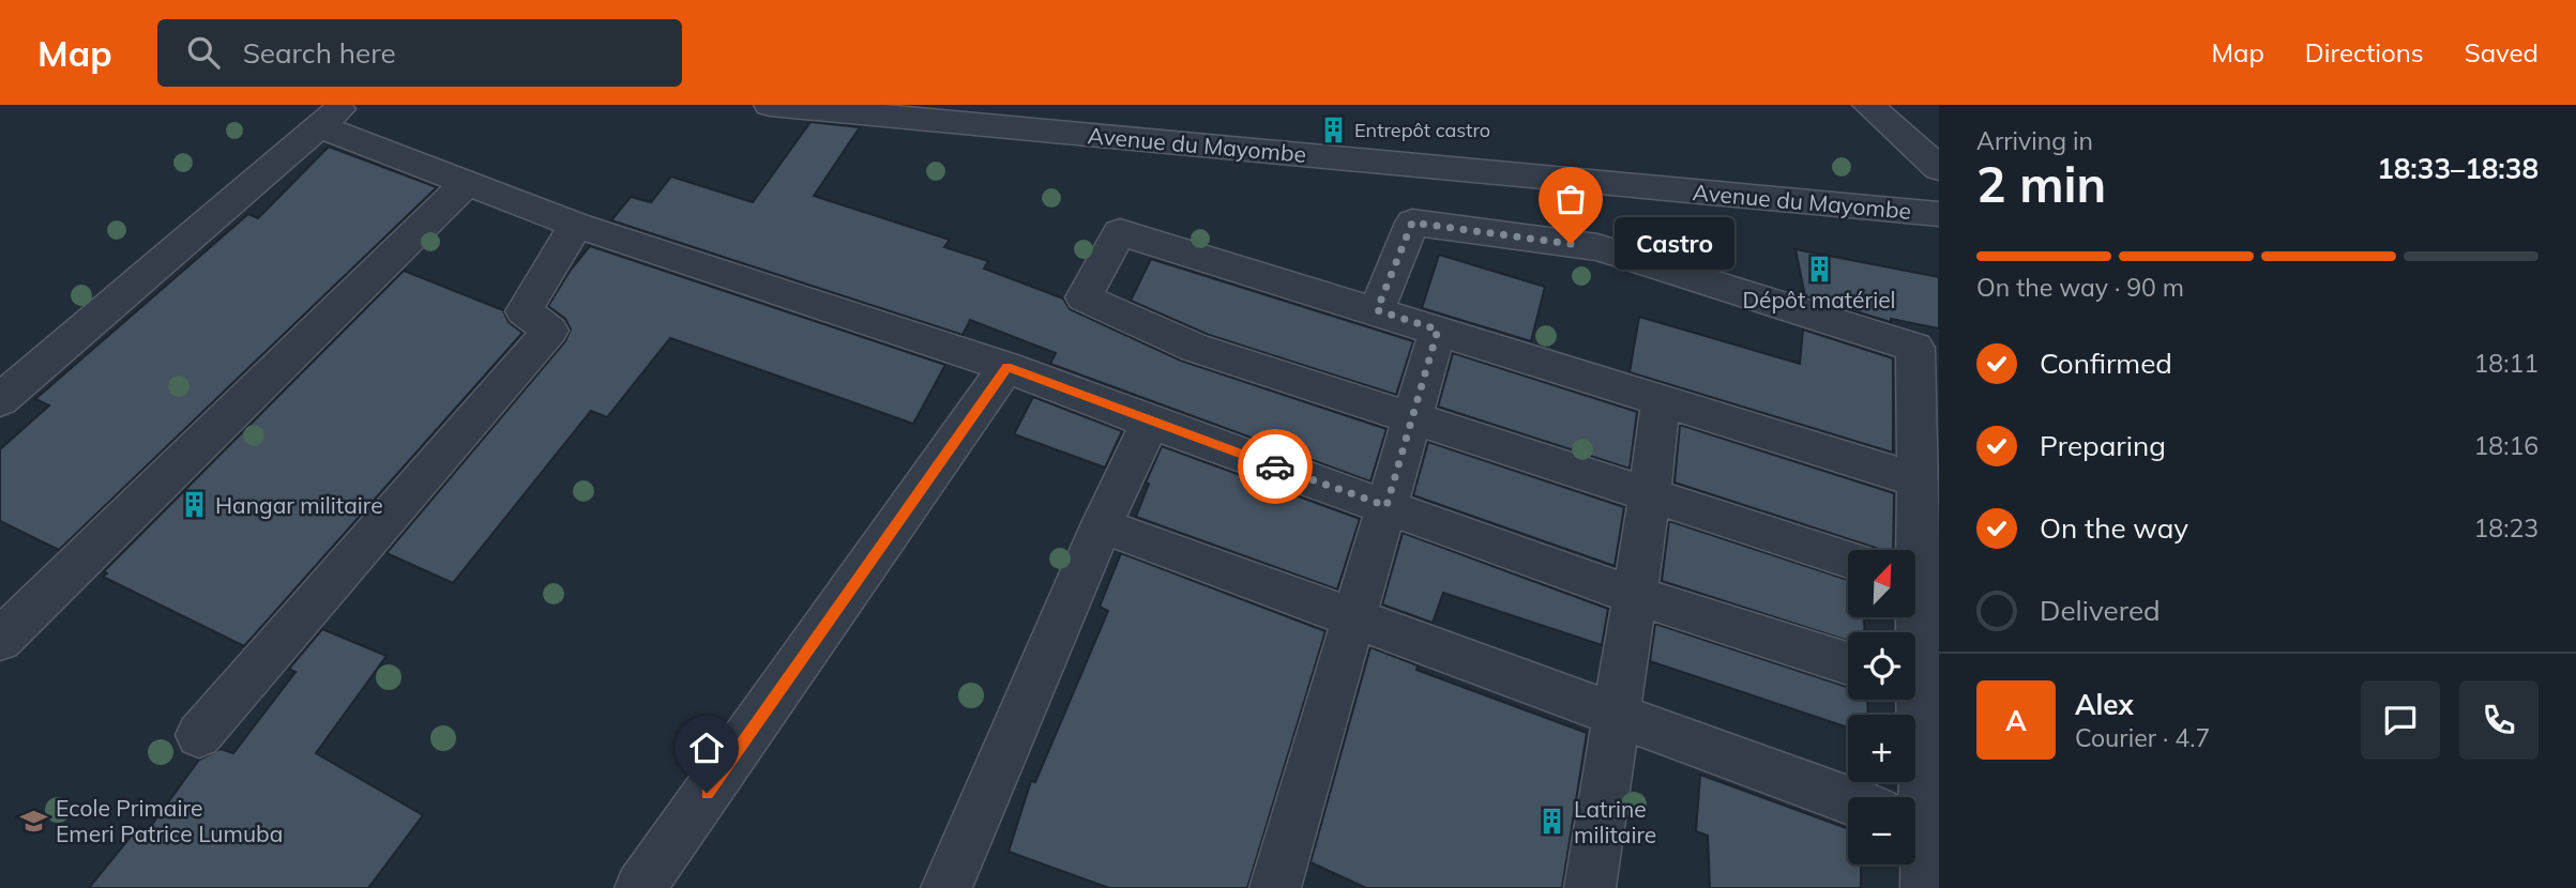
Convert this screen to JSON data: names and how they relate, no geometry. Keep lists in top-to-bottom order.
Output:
{
  "streets": {
    "street": ["Avenue du Mayombe"]
  },
  "places": {
    "building": [
      "Entrepôt castro",
      "Dépôt matériel",
      "Hangar militaire",
      "Latrine militaire"
    ],
    "other": ["Castro"],
    "school or university": ["Ecole Primaire Emeri Patrice Lumuba"]
  },
  "north": "top right",
  "page": {
    "header": "Map",
    "search": "Search here",
    "nav": ["Map", "Directions", "Saved"],
    "heading": ["2 min", "Arriving in", "18:33–18:38"],
    "panel": ["Alex", "Courier · 4.7"],
    "bubble": "Castro",
    "bar": "On the way · 90 m",
    "list": [
      ["Confirmed", "18:11"],
      ["Preparing", "18:16"],
      ["On the way", "18:23"],
      "Delivered"
    ],
    "map_buttons": ["+", "−"],
    "round": "A"
  }
}
